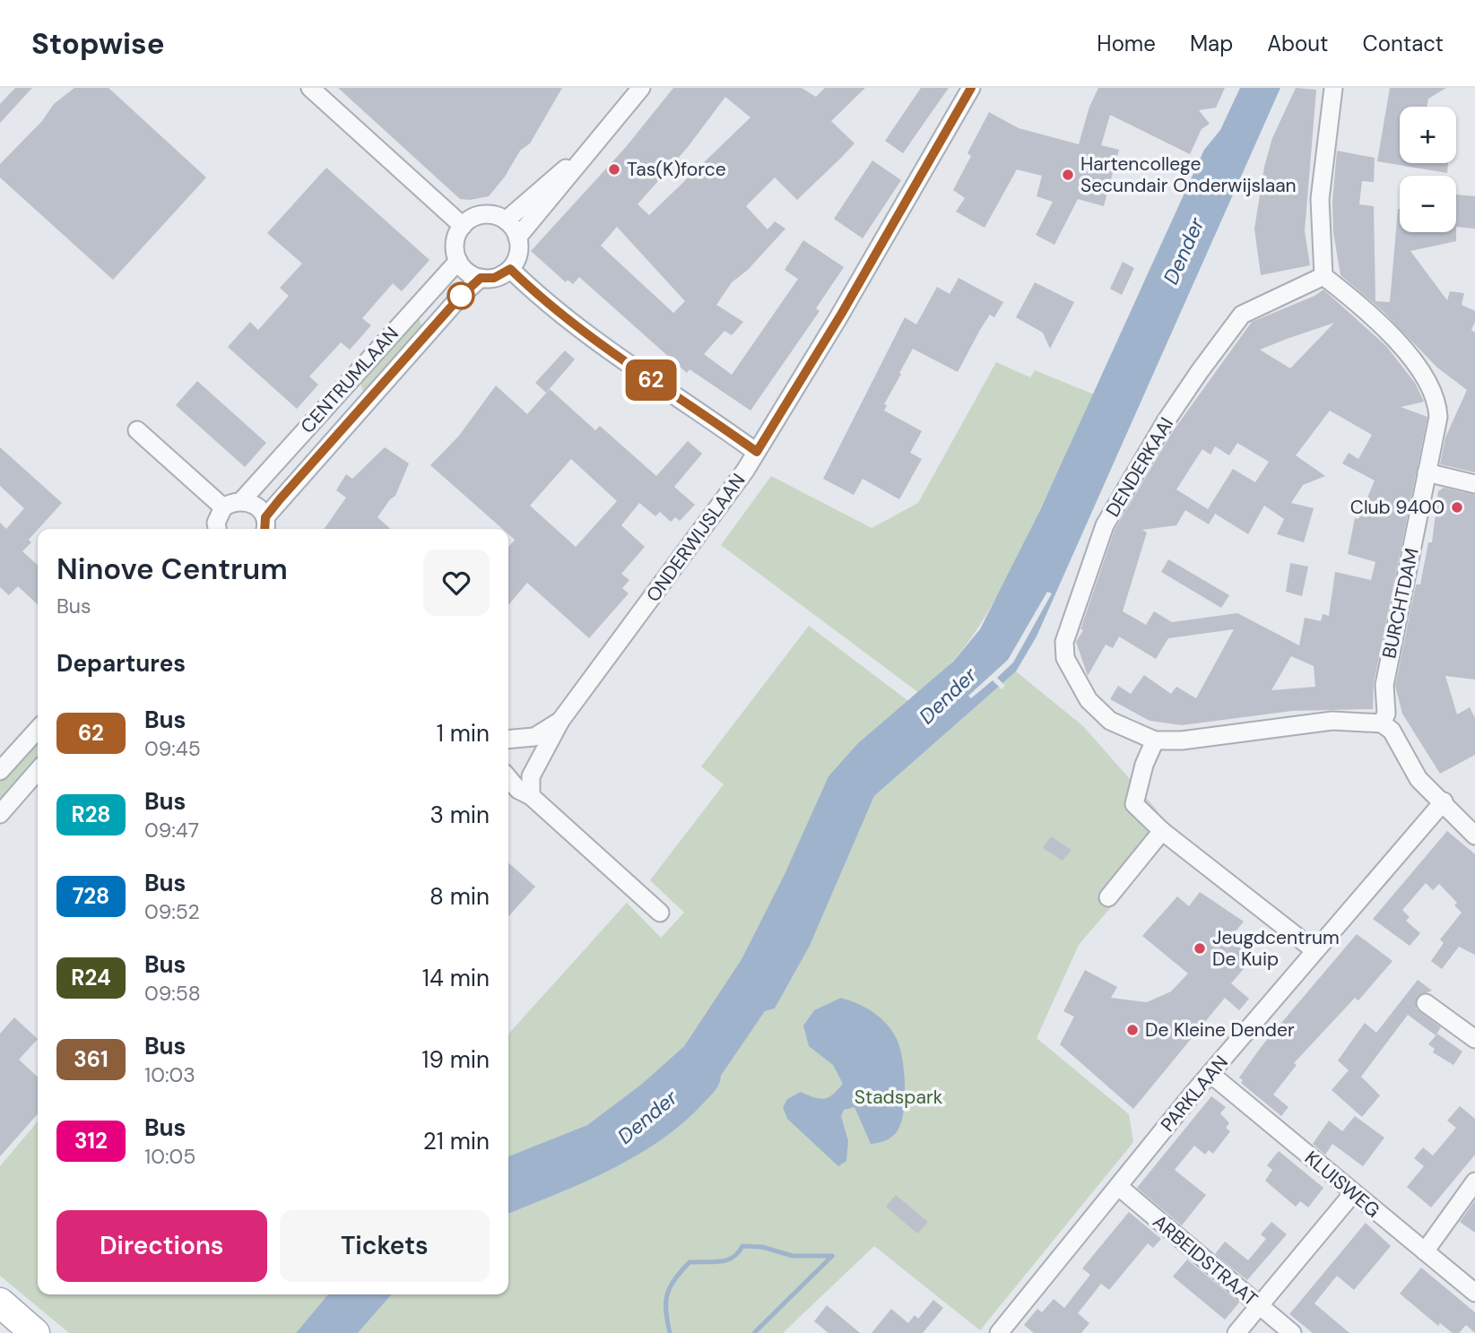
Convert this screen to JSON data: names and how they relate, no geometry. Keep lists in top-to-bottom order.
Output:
{
  "streets": {
    "street": [
      "CENTRUMLAAN",
      "DENDERKAAI",
      "ONDERWIJSLAAN",
      "BURCHTDAM",
      "PARKLAAN",
      "KLUISWEG",
      "ARBEIDSTRAAT"
    ]
  },
  "crossings": [
    ["DENDERKAAI", "BURCHTDAM"],
    ["PARKLAAN", "KLUISWEG"],
    ["PARKLAAN", "ARBEIDSTRAAT"]
  ],
  "water": ["Dender"],
  "parks": ["Stadspark"],
  "places": [
    "Tas(K)force",
    "Hartencollege Secundair Onderwijslaan",
    "Club 9400",
    "Jeugdcentrum De Kuip",
    "De Kleine Dender"
  ],
  "lines": ["bus line 62"],
  "page": {
    "header": "Stopwise",
    "nav": [
      "Home",
      "Map",
      "About",
      "Contact"
    ],
    "on_map": "62",
    "map_buttons": ["+", "−"],
    "heading": [
      ["Ninove Centrum", "Bus"],
      "Departures"
    ],
    "list": [
      {
        "mark": "62",
        "name": "Bus",
        "note": "09:45",
        "value": "1 min"
      },
      {
        "mark": "R28",
        "name": "Bus",
        "note": "09:47",
        "value": "3 min"
      },
      {
        "mark": "728",
        "name": "Bus",
        "note": "09:52",
        "value": "8 min"
      },
      {
        "mark": "R24",
        "name": "Bus",
        "note": "09:58",
        "value": "14 min"
      },
      {
        "mark": "361",
        "name": "Bus",
        "note": "10:03",
        "value": "19 min"
      },
      {
        "mark": "312",
        "name": "Bus",
        "note": "10:05",
        "value": "21 min"
      }
    ],
    "buttons": ["Directions", "Tickets"]
  }
}
